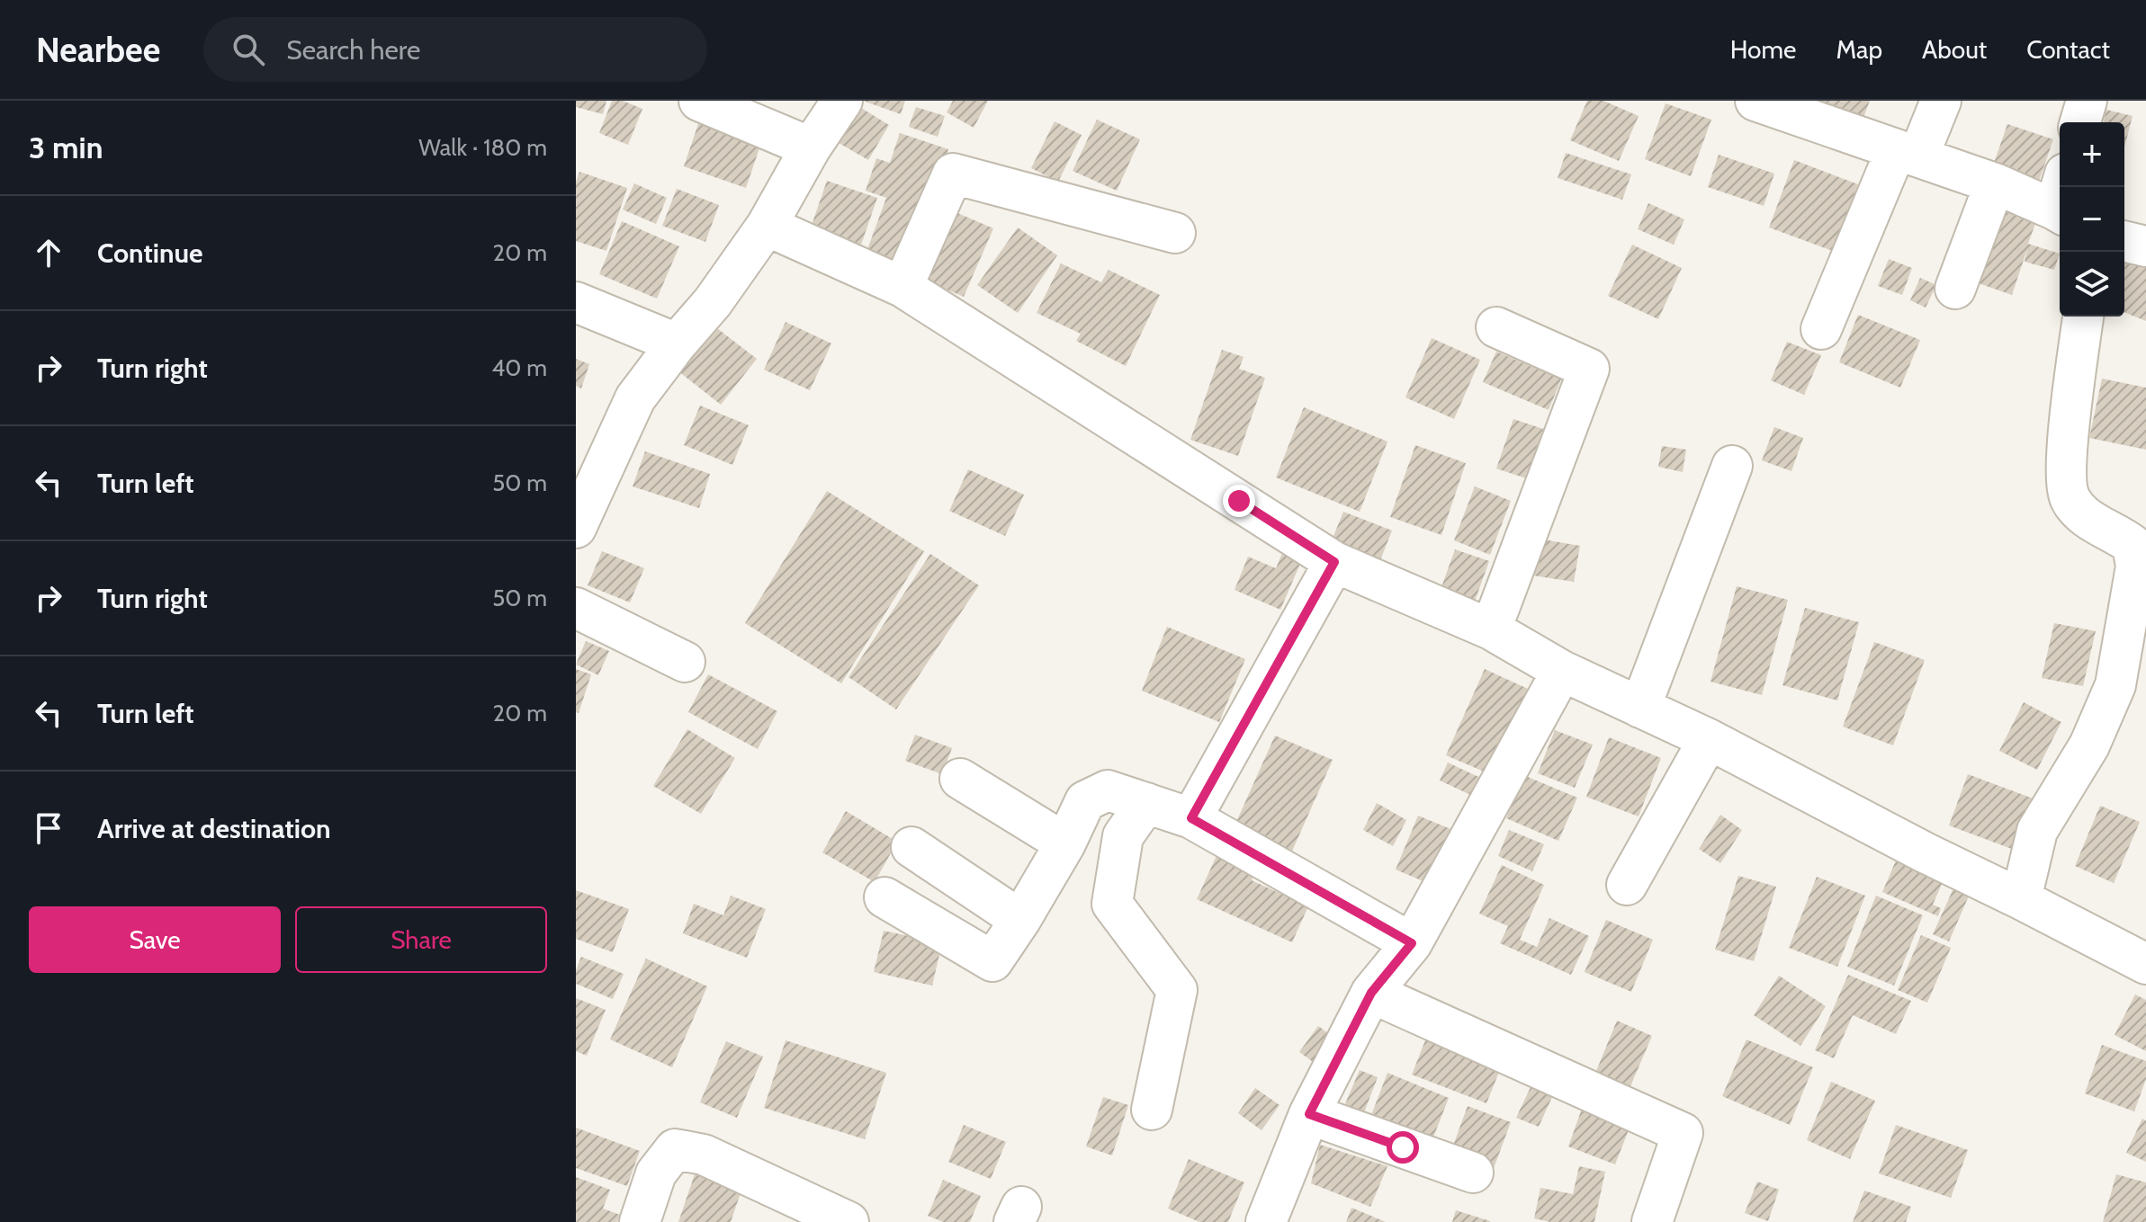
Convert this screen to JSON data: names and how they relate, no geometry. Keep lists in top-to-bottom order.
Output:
{
  "page": {
    "header": "Nearbee",
    "search": "Search here",
    "nav": [
      "Home",
      "Map",
      "About",
      "Contact"
    ],
    "heading": ["3 min", "Walk · 180 m"],
    "map_buttons": ["+", "−"],
    "list": [
      ["Continue", "20 m"],
      ["Turn right", "40 m"],
      ["Turn left", "50 m"],
      ["Turn right", "50 m"],
      ["Turn left", "20 m"],
      "Arrive at destination"
    ],
    "buttons": ["Save", "Share"]
  }
}
